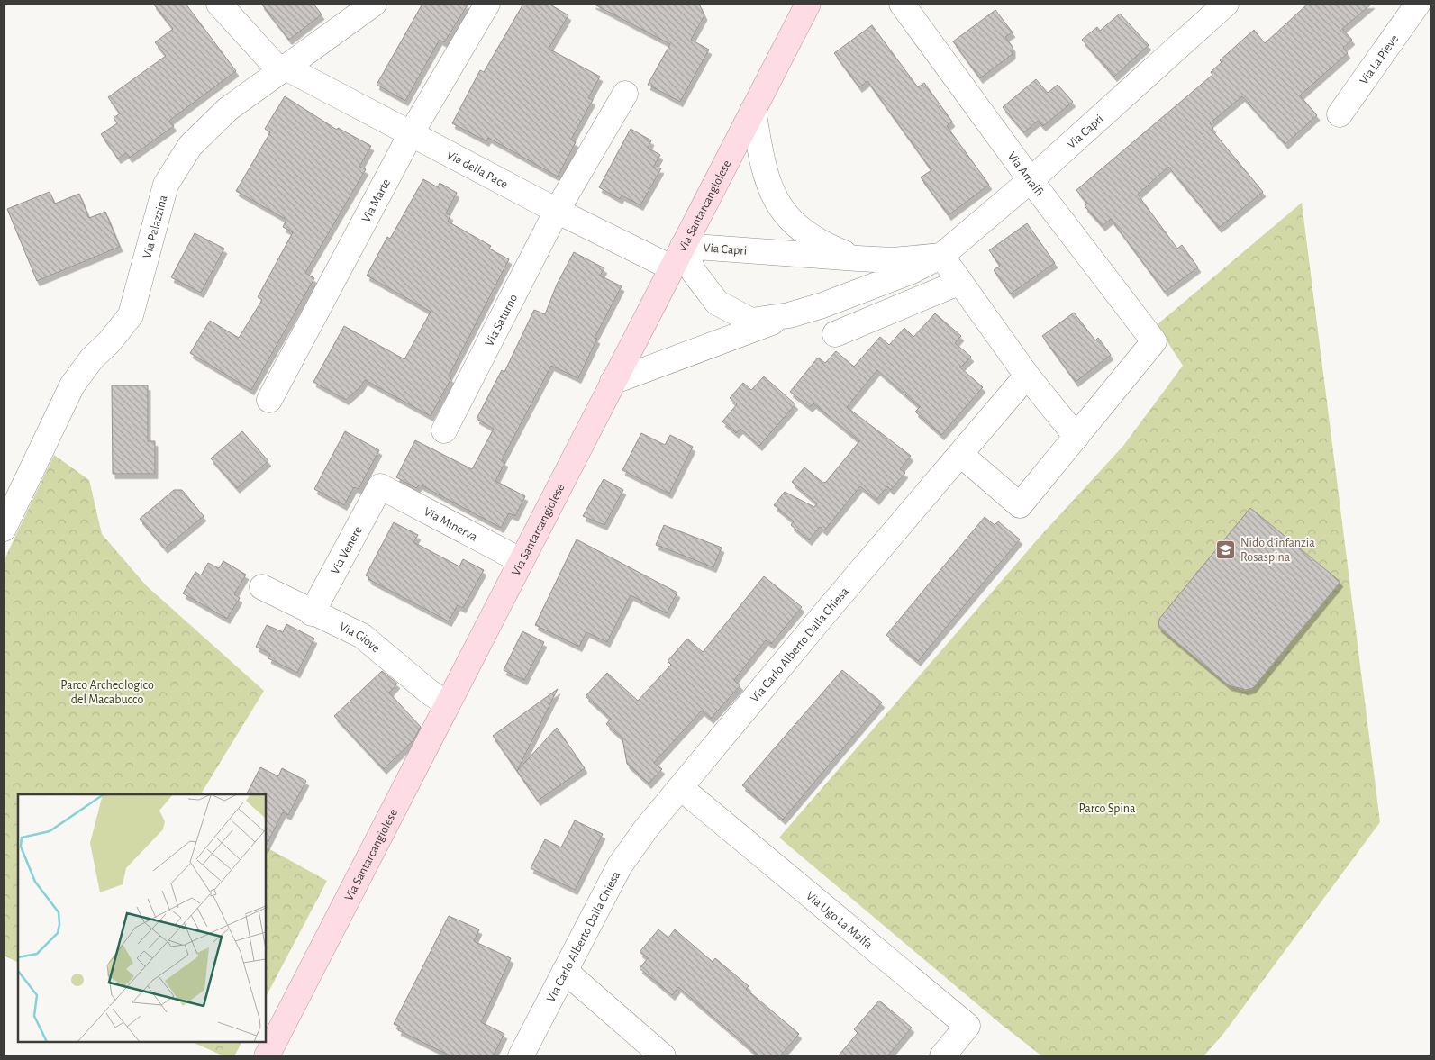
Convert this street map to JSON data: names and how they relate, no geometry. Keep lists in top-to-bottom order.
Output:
{
  "streets": {
    "main road": ["Via Santarcangiolese"],
    "street": [
      "Via La Pieve",
      "Via Capri",
      "Via della Pace",
      "Via Amalfi",
      "Via Marte",
      "Via Palazzina",
      "Via Saturno",
      "Via Minerva",
      "Via Venere",
      "Via Giove",
      "Via Carlo Alberto Dalla Chiesa",
      "Via Ugo La Malfa"
    ]
  },
  "crossings": [
    ["Via Capri", "Via Amalfi"],
    ["Via Capri", "Via Santarcangiolese"],
    ["Via della Pace", "Via Marte"],
    ["Via della Pace", "Via Santarcangiolese"],
    ["Via della Pace", "Via Palazzina"],
    ["Via della Pace", "Via Saturno"],
    ["Via Santarcangiolese", "Via Minerva"],
    ["Via Santarcangiolese", "Via Giove"],
    ["Via Minerva", "Via Venere"],
    ["Via Venere", "Via Giove"],
    ["Via Carlo Alberto Dalla Chiesa", "Via Ugo La Malfa"]
  ],
  "parks": ["Parco Archeologico del Macabucco", "Parco Spina"],
  "places": {
    "school or university": ["Nido d'infanzia Rosaspina"]
  }
}
